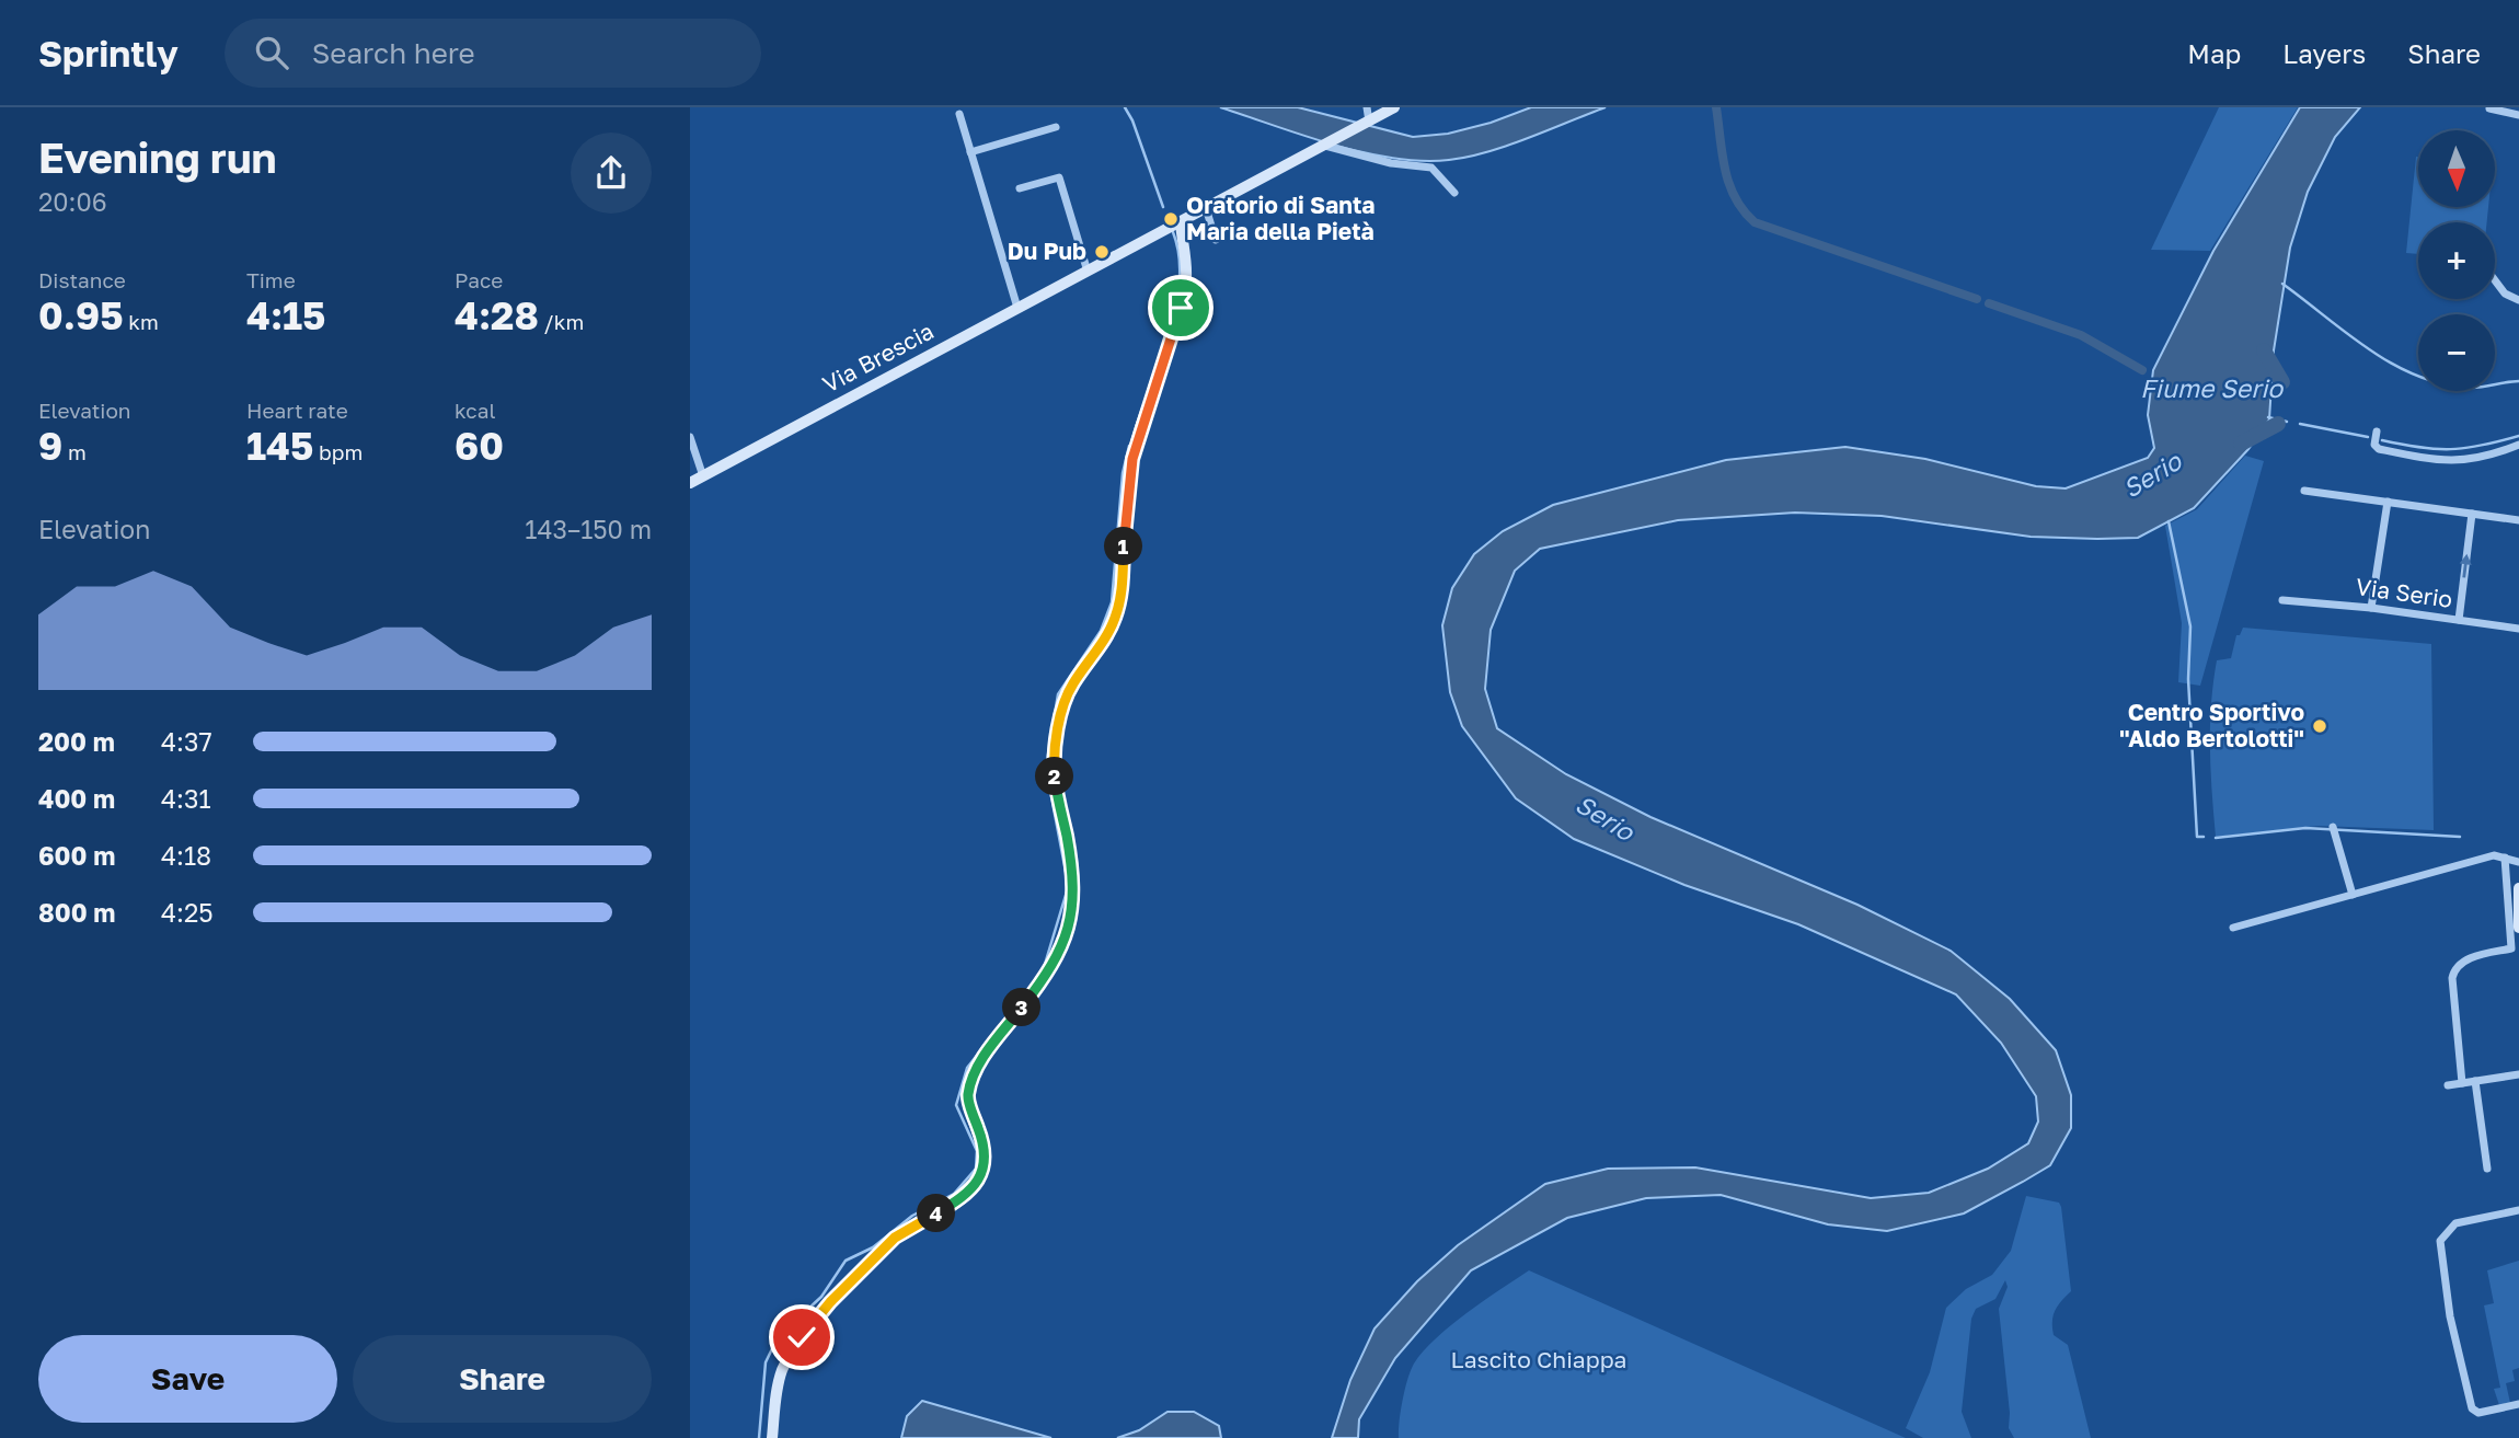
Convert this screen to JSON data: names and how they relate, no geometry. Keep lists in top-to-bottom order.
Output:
{
  "streets": {
    "street": ["Via Brescia", "Via Serio"]
  },
  "water": ["Fiume Serio", "Serio"],
  "parks": ["Lascito Chiappa"],
  "places": ["Oratorio di Santa Maria della Pietà", "Du Pub", "Centro Sportivo \"Aldo Bertolotti\""],
  "north": "bottom",
  "page": {
    "header": "Sprintly",
    "search": "Search here",
    "nav": ["Map", "Layers", "Share"],
    "heading": ["Evening run", "20:06"],
    "map_buttons": ["+", "−"],
    "stats": [
      ["Distance", "0.95 km"],
      ["Time", "4:15"],
      ["Pace", "4:28 /km"],
      ["Elevation", "9 m"],
      ["Heart rate", "145 bpm"],
      ["kcal", "60"]
    ],
    "chart": ["Elevation", "143–150 m"],
    "pins": [
      "1",
      "2",
      "3",
      "4"
    ],
    "list": [
      {
        "name": "200 m",
        "note": "4:37"
      },
      {
        "name": "400 m",
        "note": "4:31"
      },
      {
        "name": "600 m",
        "note": "4:18"
      },
      {
        "name": "800 m",
        "note": "4:25"
      }
    ],
    "buttons": ["Save", "Share"]
  }
}
